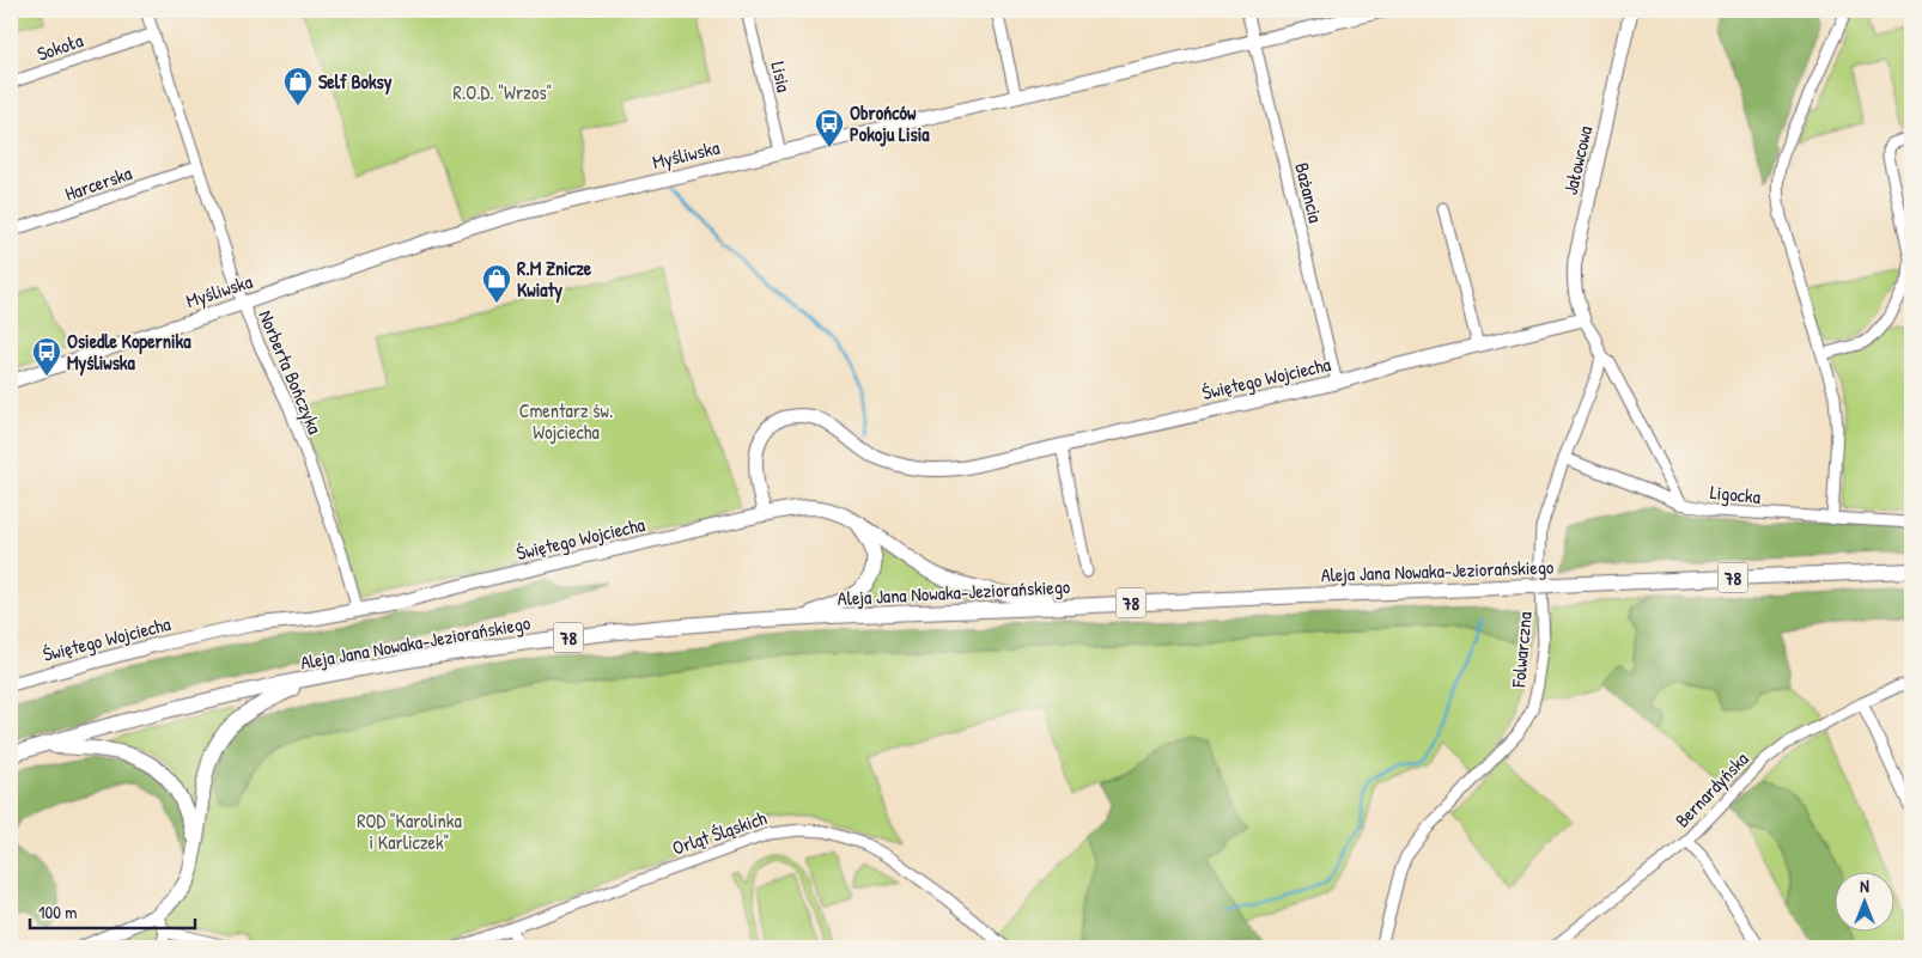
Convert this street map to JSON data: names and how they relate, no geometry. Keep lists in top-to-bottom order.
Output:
{
  "streets": {
    "main road": ["Aleja Jana Nowaka-Jeziorańskiego", "78"],
    "street": [
      "Sokoła",
      "Lisia",
      "Myśliwska",
      "Jałowcowa",
      "Harcerska",
      "Bażancia",
      "Norberta Bończyka",
      "Świętego Wojciecha",
      "Ligocka",
      "Folwarczna",
      "Bernardyńska",
      "Orląt Śląskich"
    ]
  },
  "crossings": [
    ["Sokoła", "Norberta Bończyka"],
    ["Lisia", "Myśliwska"],
    ["Myśliwska", "Bażancia"],
    ["Myśliwska", "Norberta Bończyka"],
    ["Jałowcowa", "Świętego Wojciecha"],
    ["Harcerska", "Norberta Bończyka"],
    ["Bażancia", "Świętego Wojciecha"],
    ["Norberta Bończyka", "Świętego Wojciecha"],
    ["Ligocka", "Folwarczna"]
  ],
  "parks": ["R.O.D. \"Wrzos\"", "Cmentarz św. Wojciecha", "ROD \"Karolinka i Karliczek\""],
  "places": {
    "shop": ["Self Boksy", "R.M Znicze Kwiaty"],
    "bus stop": ["Obrońców Pokoju Lisia", "Osiedle Kopernika Myśliwska"]
  },
  "scale_bar": "100 m",
  "north": "top"
}
